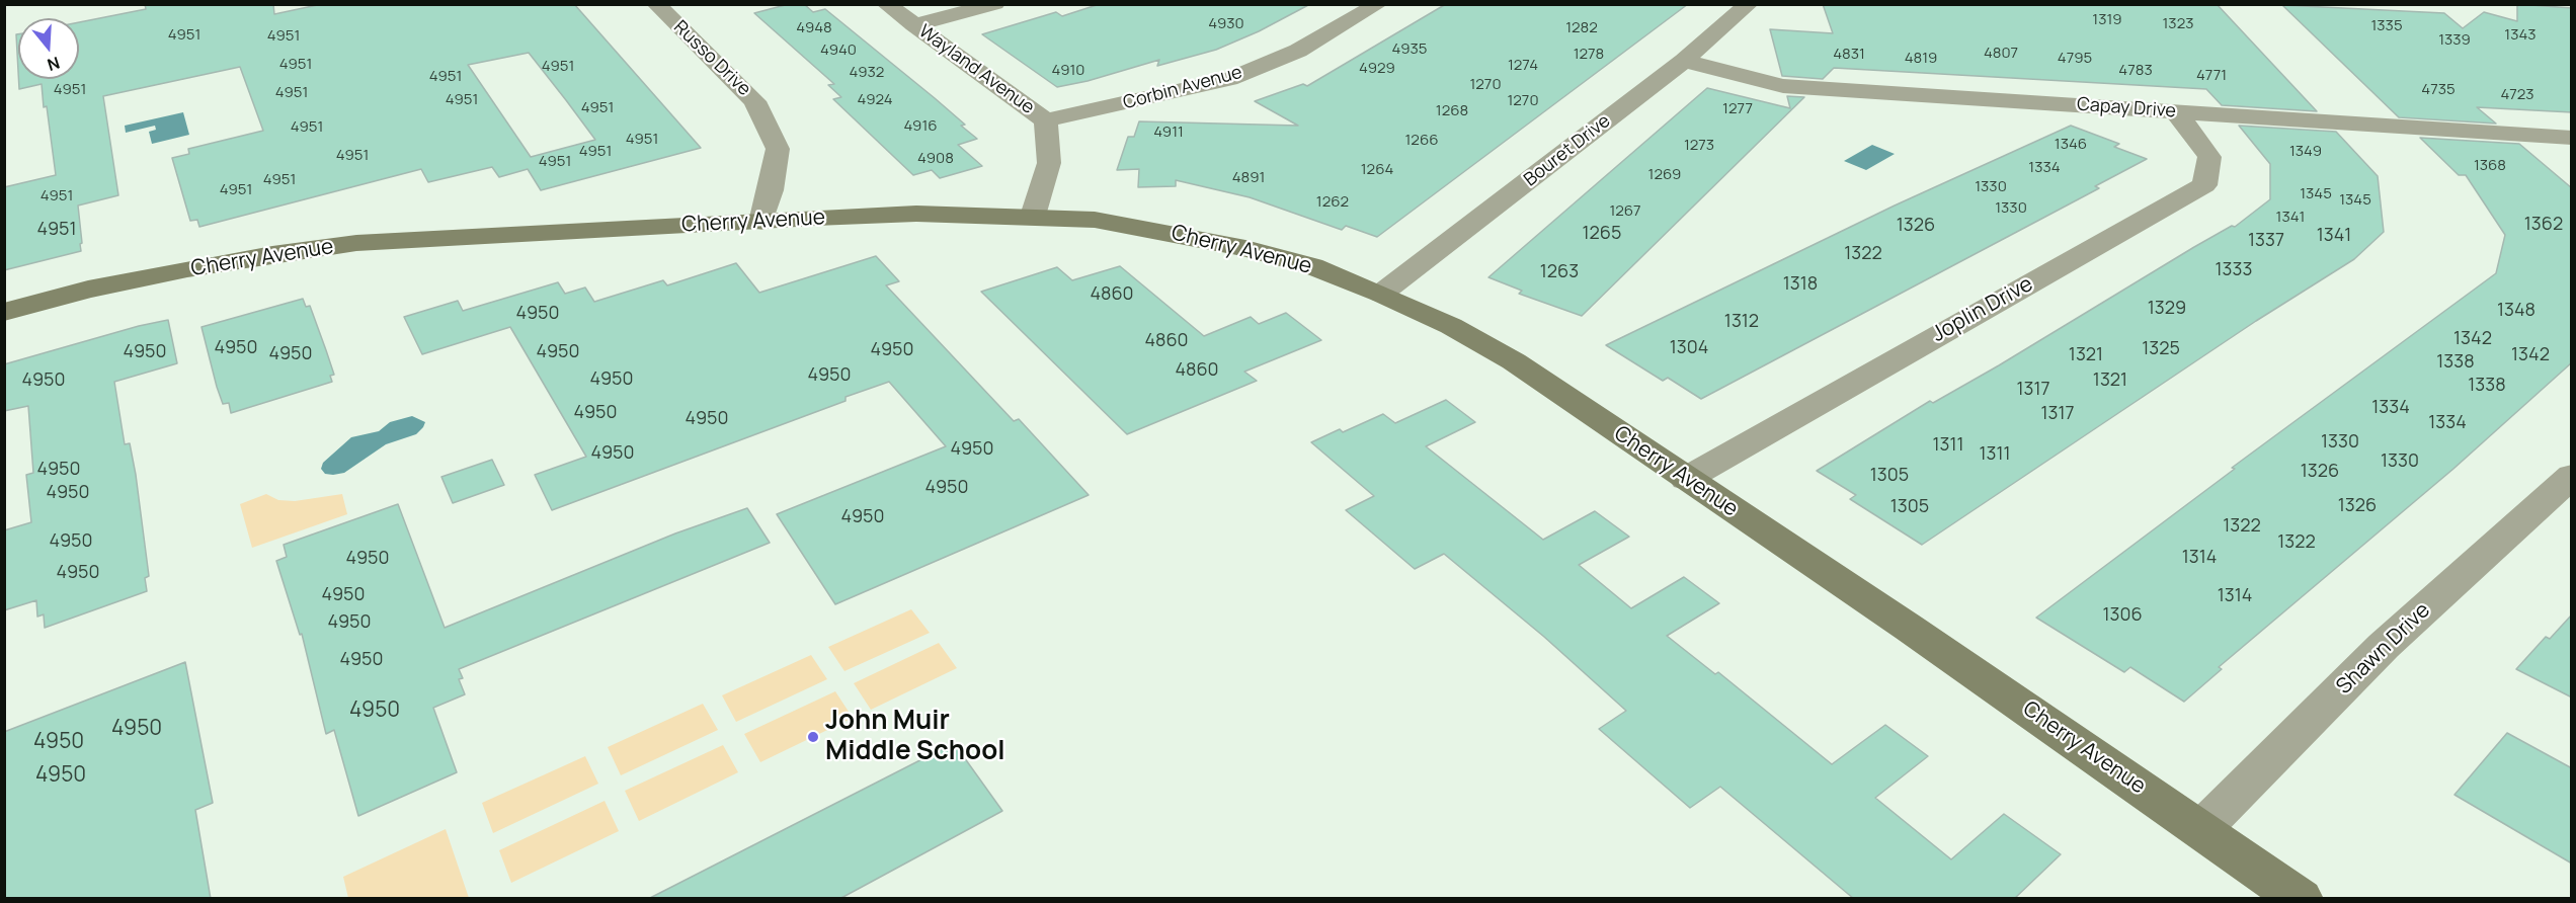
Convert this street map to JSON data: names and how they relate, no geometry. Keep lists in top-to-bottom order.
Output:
{
  "streets": {
    "street": [
      "Russo Drive",
      "Wayland Avenue",
      "Corbin Avenue",
      "Capay Drive",
      "Bouret Drive",
      "Cherry Avenue",
      "Joplin Drive",
      "Shawn Drive"
    ]
  },
  "crossings": [
    ["Russo Drive", "Cherry Avenue"],
    ["Wayland Avenue", "Corbin Avenue"],
    ["Wayland Avenue", "Cherry Avenue"],
    ["Capay Drive", "Bouret Drive"],
    ["Capay Drive", "Joplin Drive"],
    ["Bouret Drive", "Cherry Avenue"],
    ["Cherry Avenue", "Joplin Drive"],
    ["Cherry Avenue", "Shawn Drive"]
  ],
  "places": ["John Muir Middle School"],
  "house_numbers": [
    "1319",
    "4930",
    "1323",
    "1335",
    "4948",
    "1282",
    "4951",
    "1343",
    "4951",
    "1339",
    "4935",
    "4940",
    "4807",
    "1278",
    "4831",
    "4819",
    "4795",
    "4951",
    "1274",
    "4951",
    "4929",
    "4910",
    "4783",
    "4932",
    "4771",
    "4951",
    "1270",
    "4951",
    "4735",
    "4951",
    "4723",
    "4951",
    "4924",
    "1270",
    "4951",
    "1277",
    "1268",
    "4916",
    "4951",
    "4911",
    "4951",
    "1266",
    "1346",
    "1273",
    "4951",
    "1349",
    "4951",
    "4908",
    "4951",
    "1368",
    "1334",
    "1264",
    "1269",
    "4891",
    "4951",
    "1330",
    "4951",
    "1345",
    "4951",
    "1345",
    "1262",
    "1330",
    "1267",
    "1341",
    "1362",
    "1326",
    "4951",
    "1265",
    "1341",
    "1337",
    "1322",
    "1333",
    "1263",
    "1318",
    "4860",
    "1329",
    "1348",
    "4950",
    "1312",
    "1342",
    "4860",
    "4950",
    "1304",
    "1325",
    "4950",
    "4950",
    "4950",
    "4950",
    "1321",
    "1342",
    "1338",
    "4860",
    "4950",
    "4950",
    "4950",
    "1321",
    "1338",
    "1317",
    "1334",
    "4950",
    "1317",
    "4950",
    "1334",
    "1330",
    "1311",
    "4950",
    "4950",
    "1311",
    "1330",
    "4950",
    "1326",
    "1305",
    "4950",
    "4950",
    "1326",
    "1305",
    "4950",
    "1322",
    "4950",
    "1322",
    "1314",
    "4950",
    "4950",
    "4950",
    "1314",
    "1306",
    "4950",
    "4950",
    "4950",
    "4950",
    "4950",
    "4950"
  ],
  "north": "bottom"
}
